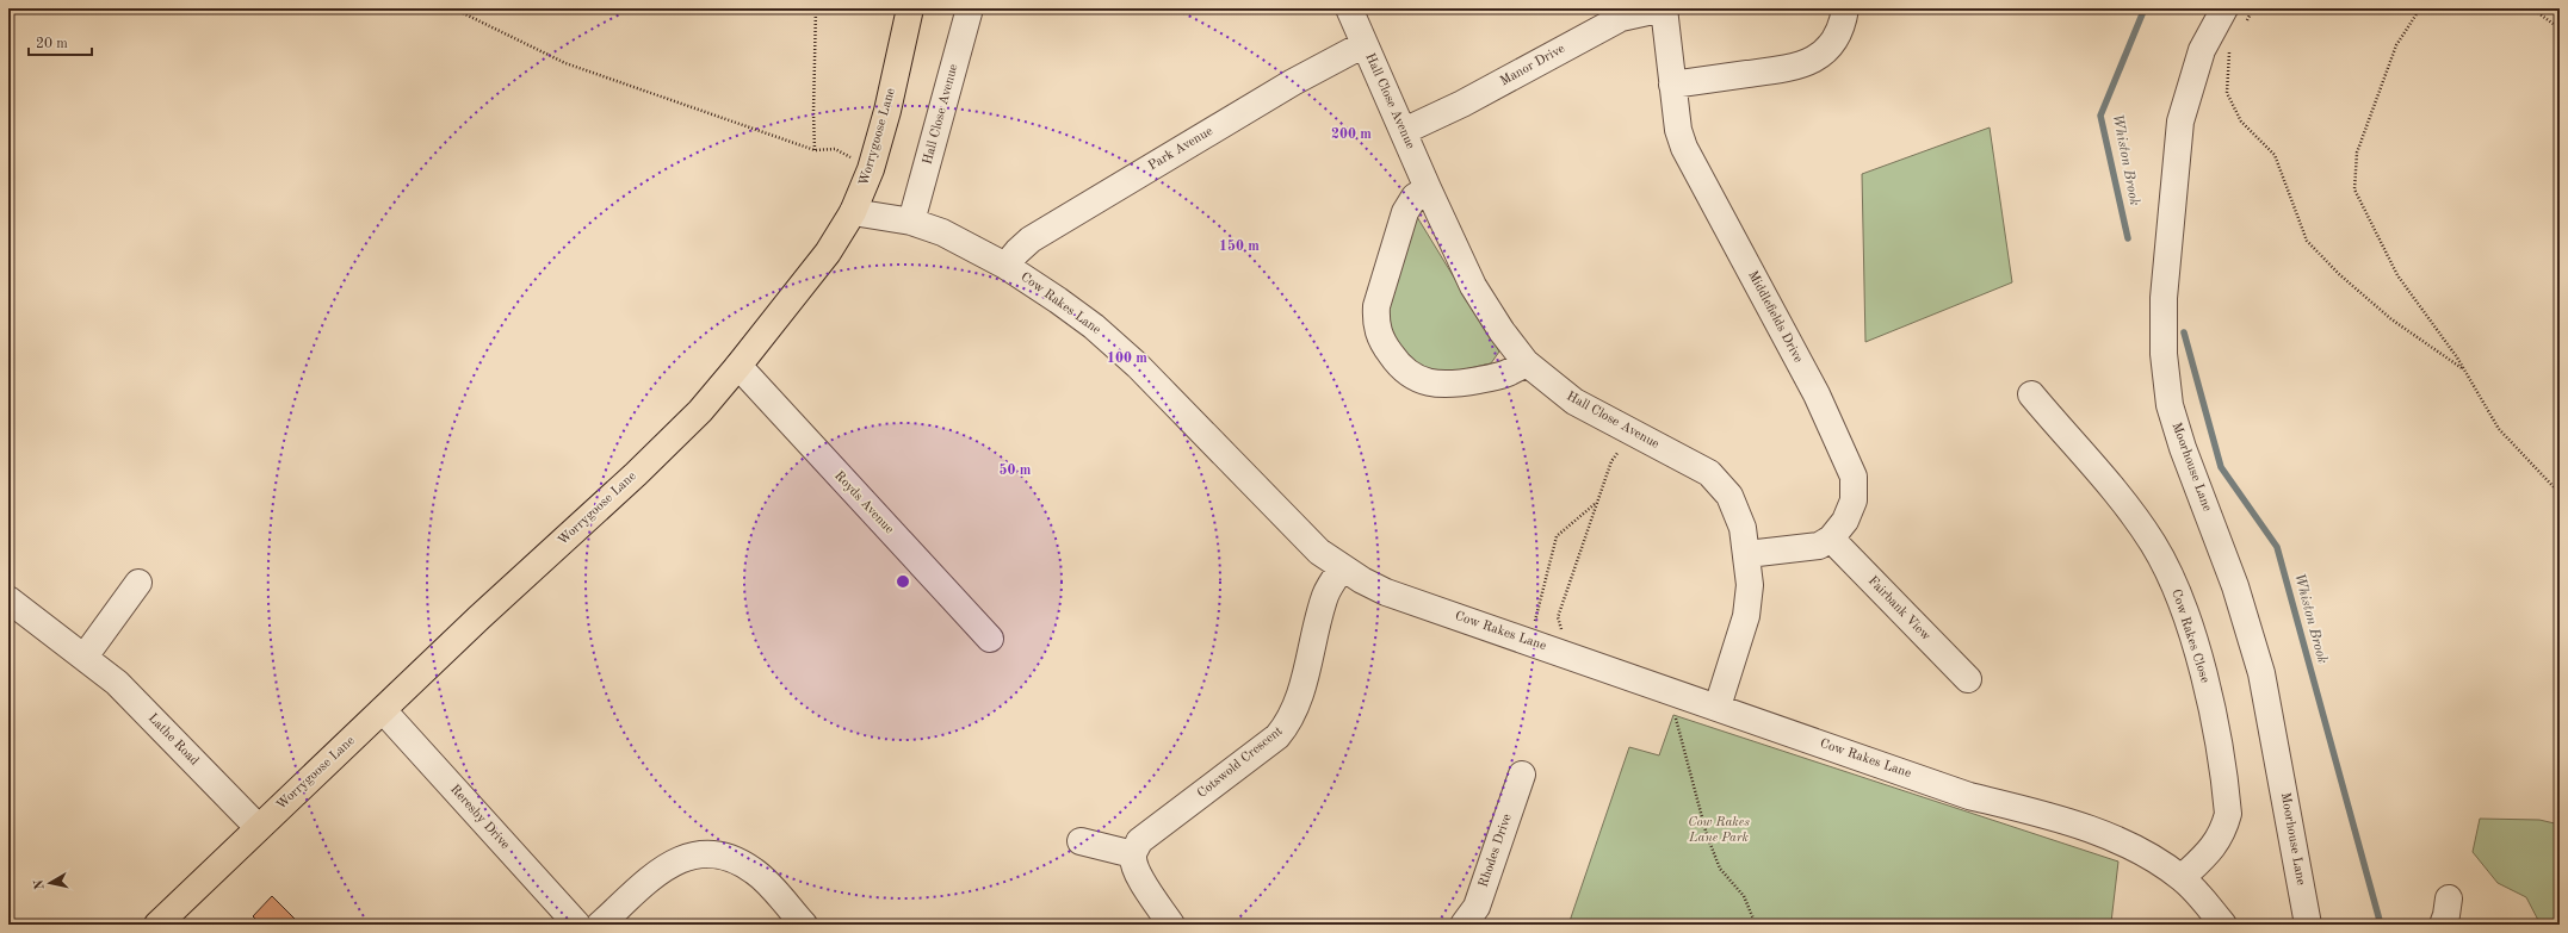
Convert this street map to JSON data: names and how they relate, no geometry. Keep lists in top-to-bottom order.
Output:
{
  "streets": {
    "main road": ["Worrygoose Lane"],
    "street": [
      "Manor Drive",
      "Hall Close Avenue",
      "Park Avenue",
      "Cow Rakes Lane",
      "Middlefields Drive",
      "Moorhouse Lane",
      "Royds Avenue",
      "Fairbank View",
      "Cow Rakes Close",
      "Lathe Road",
      "Cotswold Crescent",
      "Reresby Drive",
      "Rhodes Drive"
    ]
  },
  "crossings": [
    ["Manor Drive", "Hall Close Avenue"],
    ["Manor Drive", "Middlefields Drive"],
    ["Hall Close Avenue", "Park Avenue"],
    ["Hall Close Avenue", "Cow Rakes Lane"],
    ["Worrygoose Lane", "Cow Rakes Lane"],
    ["Worrygoose Lane", "Royds Avenue"],
    ["Worrygoose Lane", "Lathe Road"],
    ["Worrygoose Lane", "Reresby Drive"],
    ["Park Avenue", "Cow Rakes Lane"],
    ["Cow Rakes Lane", "Cow Rakes Close"],
    ["Cow Rakes Lane", "Cotswold Crescent"],
    ["Middlefields Drive", "Fairbank View"]
  ],
  "water": ["Whiston Brook"],
  "parks": ["Cow Rakes Lane Park"],
  "scale_bar": "20 m",
  "north": "left",
  "rings": [
    "200 m",
    "150 m",
    "100 m",
    "50 m"
  ]
}
